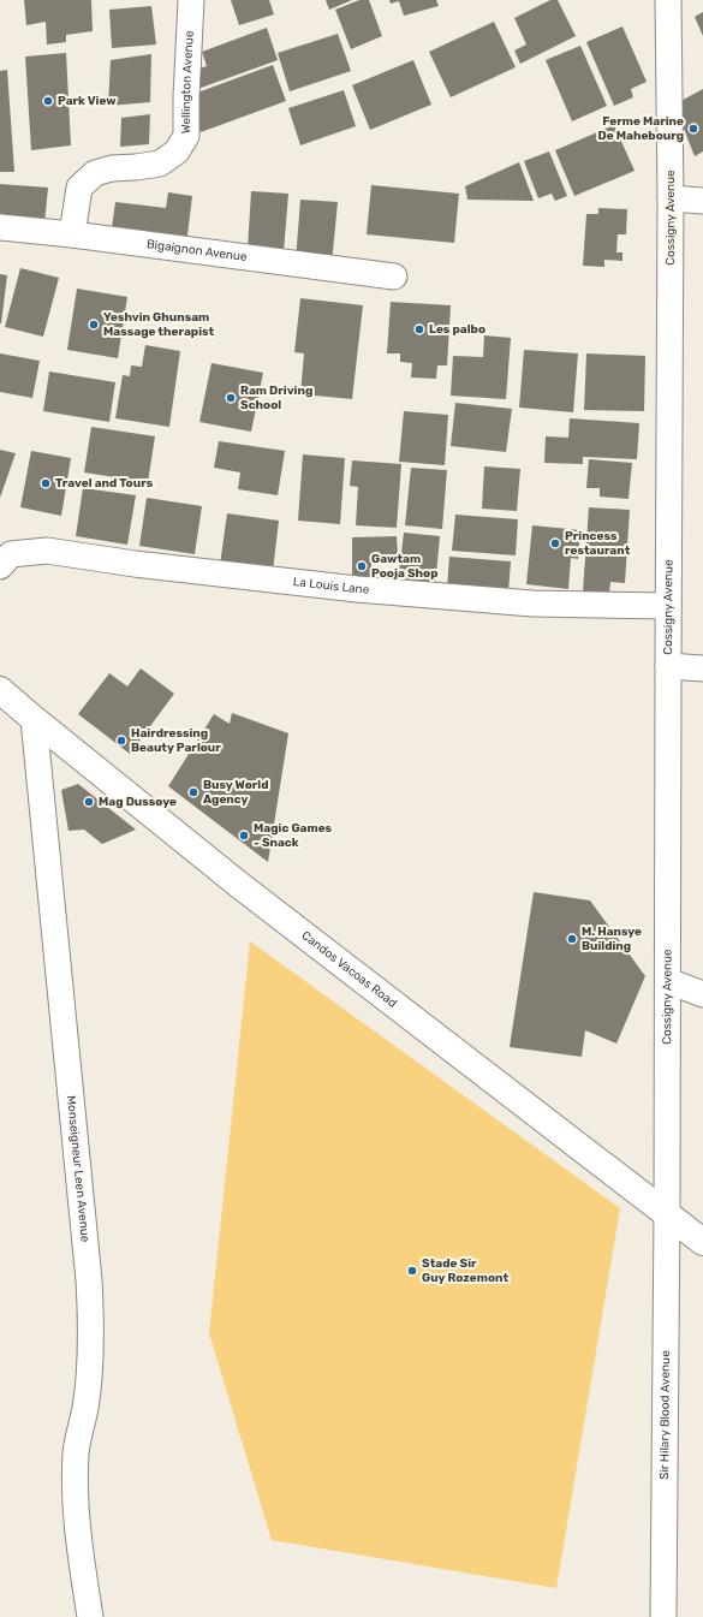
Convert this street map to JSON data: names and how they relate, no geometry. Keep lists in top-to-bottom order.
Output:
{
  "streets": {
    "main road": ["Candos Vacoas Road"],
    "street": [
      "Wellington Avenue",
      "Cossigny Avenue",
      "Bigaignon Avenue",
      "La Louis Lane",
      "Monseigneur Leen Avenue",
      "Sir Hilary Blood Avenue"
    ]
  },
  "crossings": [
    ["Wellington Avenue", "Bigaignon Avenue"],
    ["Cossigny Avenue", "La Louis Lane"],
    ["Cossigny Avenue", "Candos Vacoas Road"],
    ["Cossigny Avenue", "Sir Hilary Blood Avenue"],
    ["Candos Vacoas Road", "Monseigneur Leen Avenue"],
    ["Candos Vacoas Road", "Sir Hilary Blood Avenue"]
  ],
  "places": [
    "Park View",
    "Ferme Marine De Mahebourg",
    "Yeshvin Ghunsam Massage therapist",
    "Les palbo",
    "Ram Driving School",
    "Travel and Tours",
    "Princess restaurant",
    "Gawtam Pooja Shop",
    "Hairdressing Beauty Parlour",
    "Busy World Agency",
    "Mag Dussoye",
    "Magic Games - Snack",
    "M. Hansye Building",
    "Stade Sir Guy Rozemont"
  ]
}
